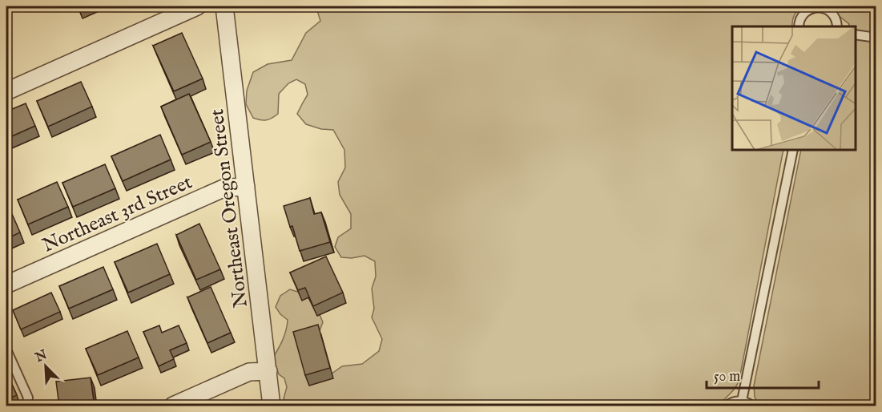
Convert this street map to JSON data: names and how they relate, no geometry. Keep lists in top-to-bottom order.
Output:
{
  "streets": {
    "street": ["Northeast Oregon Street", "Northeast 3rd Street"]
  },
  "crossings": [
    ["Northeast Oregon Street", "Northeast 3rd Street"]
  ],
  "scale_bar": "50 m",
  "north": "top left"
}
